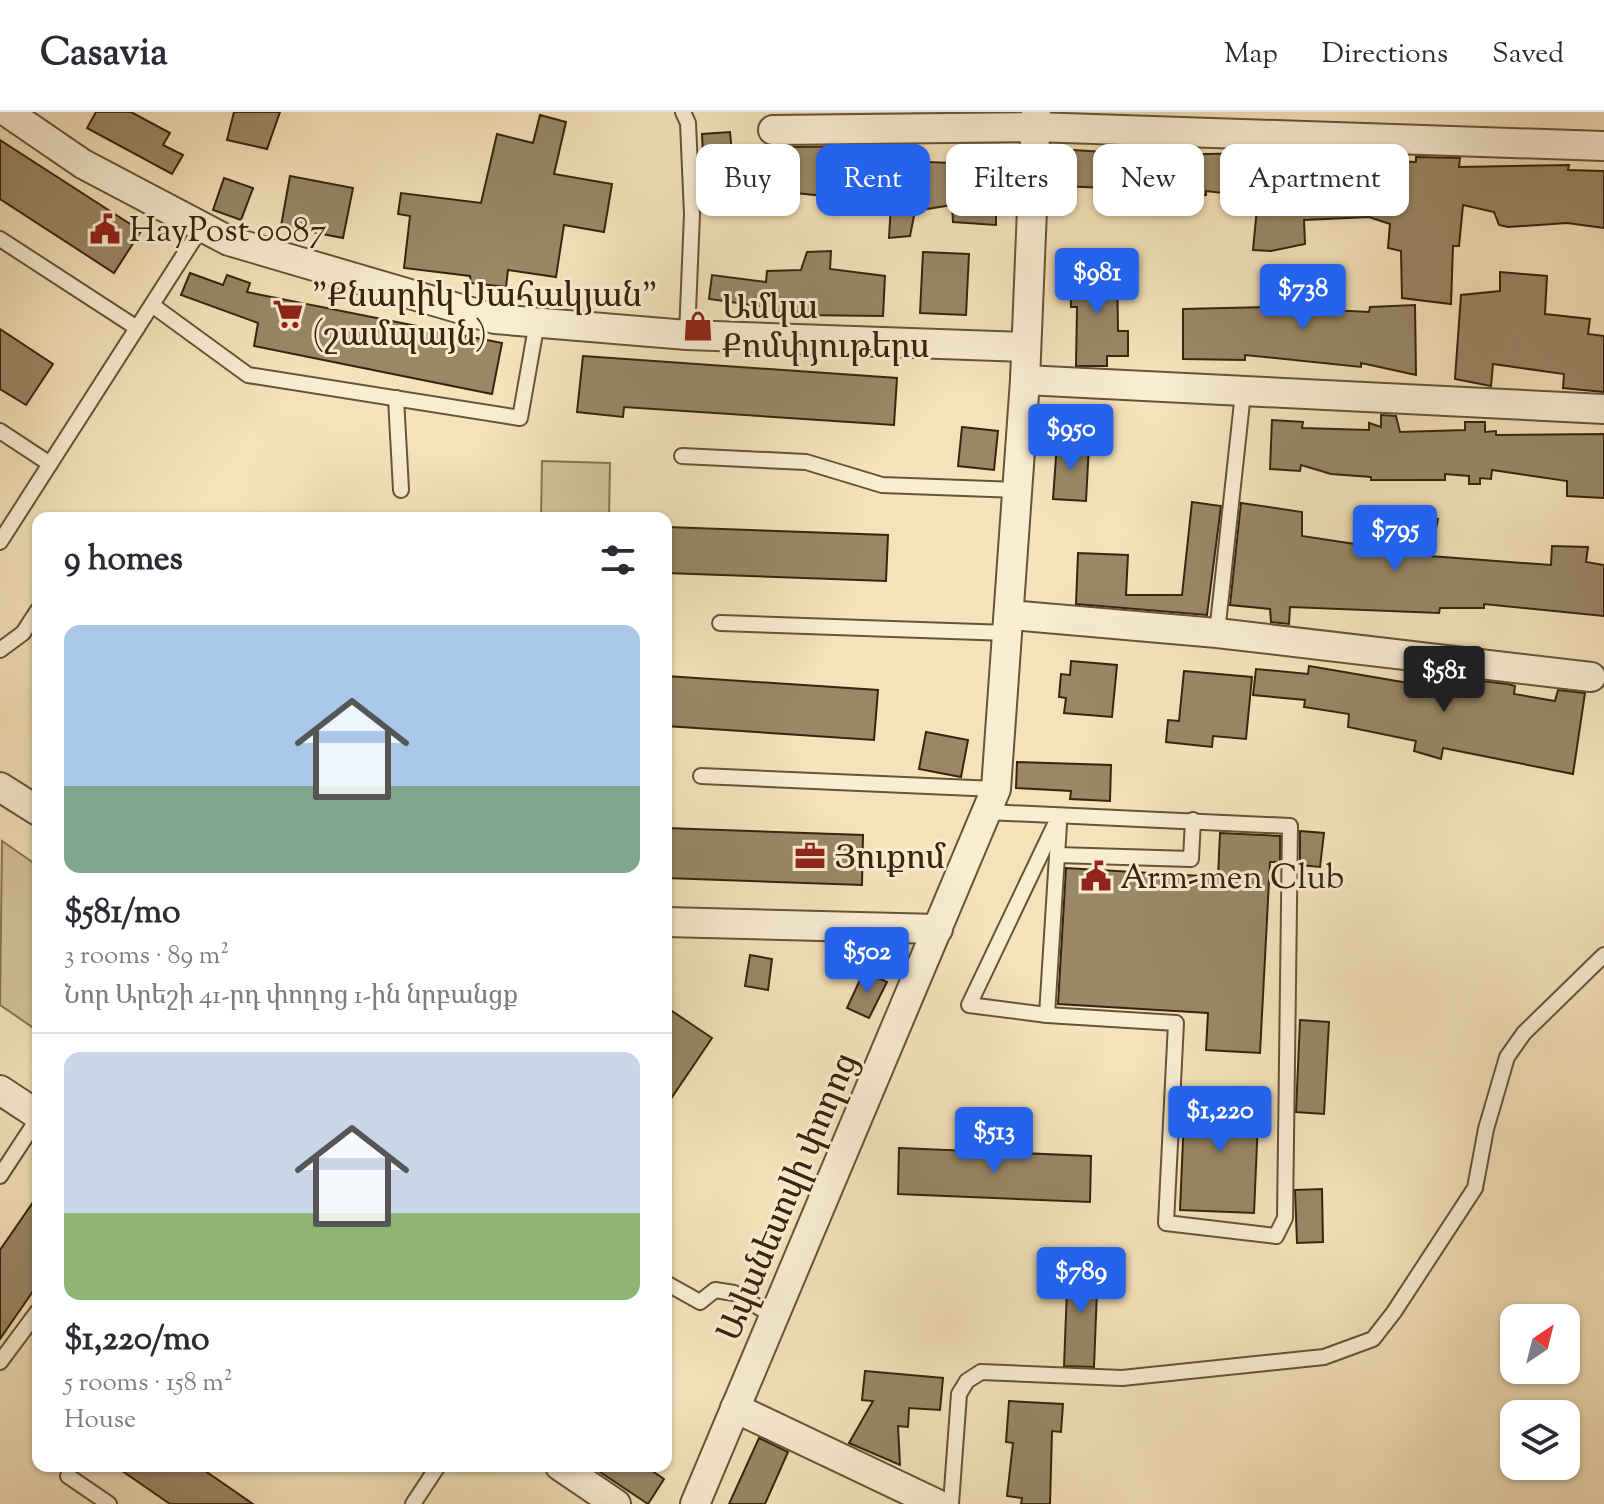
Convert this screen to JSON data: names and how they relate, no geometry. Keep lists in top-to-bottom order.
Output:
{
  "streets": {
    "street": ["Ավանեսովի փողոց"]
  },
  "places": {
    "public building": ["HayPost 0087", "Arm-men Club"],
    "supermarket": ["\"Քնարիկ Սահակյան\" (շամպայն)"],
    "shop": ["Ամկա Քոմփյութերս"],
    "office": ["Յուքոմ"]
  },
  "north": "top right",
  "page": {
    "header": "Casavia",
    "nav": ["Map", "Directions", "Saved"],
    "chip": [
      "Buy",
      "Rent",
      "Filters",
      "New",
      "Apartment"
    ],
    "price": [
      "$981",
      "$738",
      "$950",
      "$795",
      "$581",
      "$502",
      "$1,220",
      "$513",
      "$789"
    ],
    "heading": "9 homes",
    "list": [
      {
        "name": "$581/mo",
        "note": "3 rooms · 89 m² · Նոր Արեշի 41-րդ փողոց 1-ին նրբանցք"
      },
      {
        "name": "$1,220/mo",
        "note": "5 rooms · 158 m² · House"
      }
    ]
  }
}
